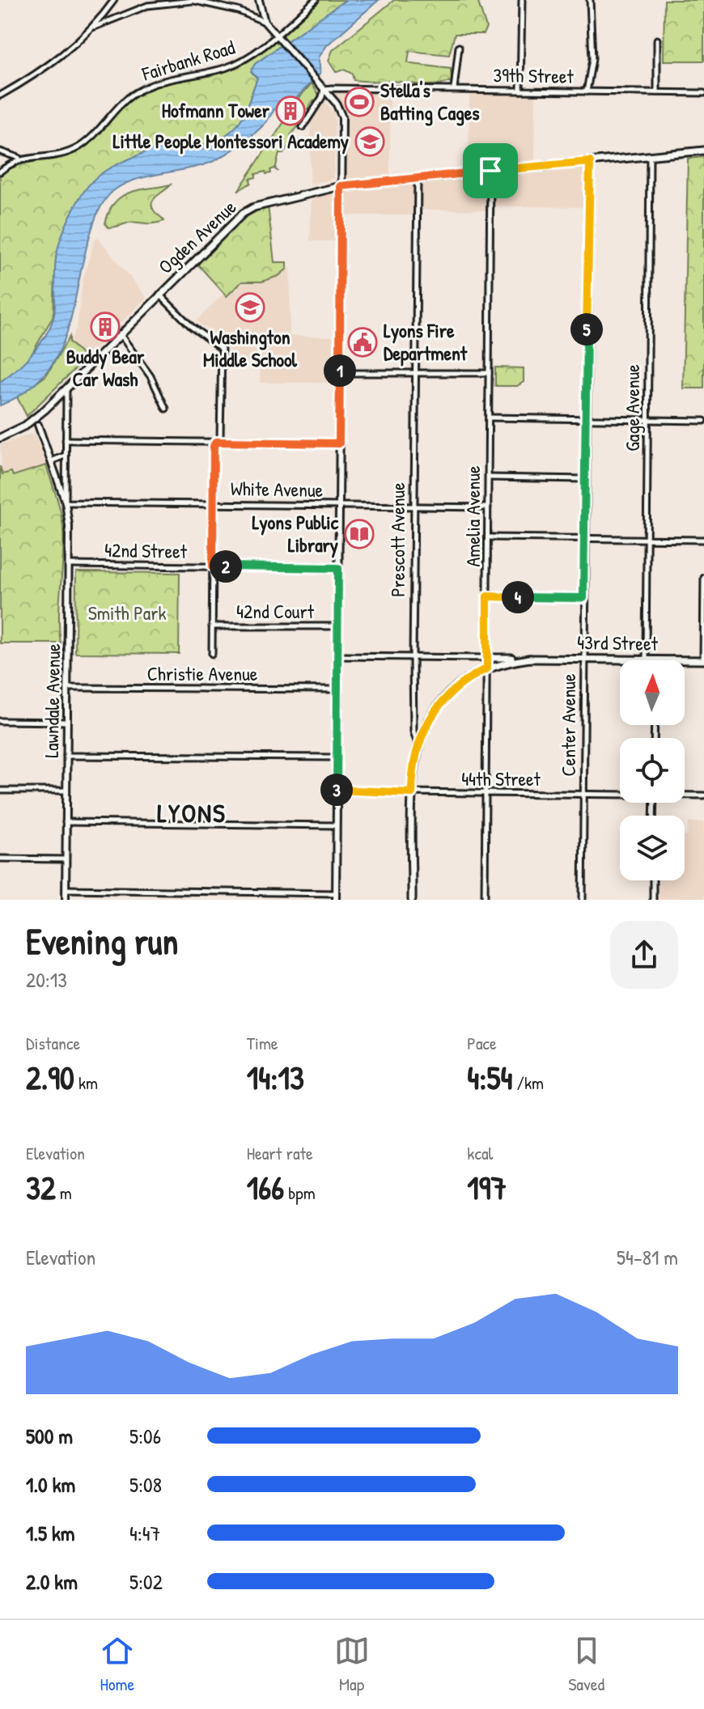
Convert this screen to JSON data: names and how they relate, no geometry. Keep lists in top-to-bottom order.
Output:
{
  "streets": {
    "main road": ["Ogden Avenue", "Prescott Avenue", "43rd Street"],
    "street": [
      "Fairbank Road",
      "39th Street",
      "Gage Avenue",
      "White Avenue",
      "Amelia Avenue",
      "42nd Street",
      "42nd Court",
      "Christie Avenue",
      "Lawndale Avenue",
      "Center Avenue",
      "44th Street"
    ]
  },
  "crossings": [
    ["Ogden Avenue", "Gage Avenue"],
    ["Ogden Avenue", "Amelia Avenue"],
    ["Ogden Avenue", "Prescott Avenue"],
    ["Ogden Avenue", "Lawndale Avenue"],
    ["Ogden Avenue", "Center Avenue"],
    ["Gage Avenue", "43rd Street"],
    ["White Avenue", "Amelia Avenue"],
    ["White Avenue", "Prescott Avenue"],
    ["White Avenue", "Lawndale Avenue"],
    ["Amelia Avenue", "44th Street"],
    ["Prescott Avenue", "44th Street"],
    ["42nd Street", "Lawndale Avenue"],
    ["43rd Street", "Center Avenue"],
    ["Christie Avenue", "Lawndale Avenue"],
    ["Center Avenue", "44th Street"]
  ],
  "districts": ["LYONS"],
  "parks": ["Smith Park"],
  "places": {
    "sports": ["Stella's Batting Cages"],
    "building": ["Hofmann Tower", "Buddy Bear Car Wash"],
    "school or university": ["Little People Montessori Academy", "Washington Middle School"],
    "public building": ["Lyons Fire Department"],
    "library": ["Lyons Public Library"]
  },
  "north": "top",
  "page": {
    "pins": [
      "5",
      "1",
      "2",
      "4",
      "3"
    ],
    "heading": ["Evening run", "20:13"],
    "stats": [
      ["Distance", "2.90 km"],
      ["Time", "14:13"],
      ["Pace", "4:54 /km"],
      ["Elevation", "32 m"],
      ["Heart rate", "166 bpm"],
      ["kcal", "197"]
    ],
    "chart": ["Elevation", "54–81 m"],
    "list": [
      {
        "name": "500 m",
        "note": "5:06"
      },
      {
        "name": "1.0 km",
        "note": "5:08"
      },
      {
        "name": "1.5 km",
        "note": "4:47"
      },
      {
        "name": "2.0 km",
        "note": "5:02"
      }
    ],
    "tabs": ["Home", "Map", "Saved"]
  }
}
